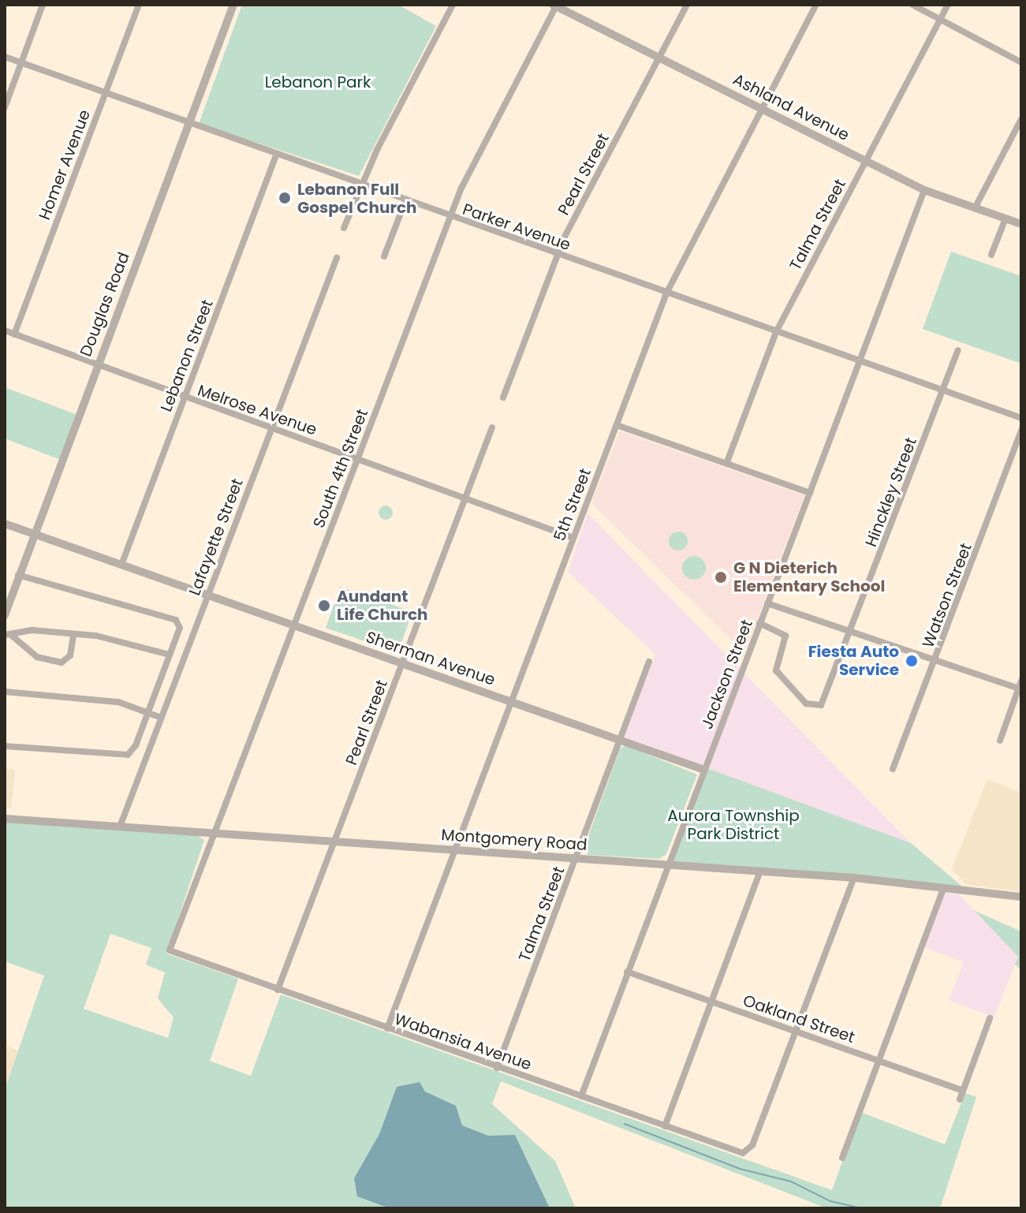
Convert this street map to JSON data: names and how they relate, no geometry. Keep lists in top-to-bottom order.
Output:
{
  "streets": {
    "street": [
      "Ashland Avenue",
      "Homer Avenue",
      "Pearl Street",
      "Talma Street",
      "Parker Avenue",
      "Douglas Road",
      "Lebanon Street",
      "Melrose Avenue",
      "South 4th Street",
      "Hinckley Street",
      "5th Street",
      "Lafayette Street",
      "Watson Street",
      "Sherman Avenue",
      "Jackson Street",
      "Montgomery Road",
      "Oakland Street",
      "Wabansia Avenue"
    ]
  },
  "crossings": [
    ["Ashland Avenue", "Pearl Street"],
    ["Ashland Avenue", "Talma Street"],
    ["Ashland Avenue", "South 4th Street"],
    ["Ashland Avenue", "5th Street"],
    ["Ashland Avenue", "Jackson Street"],
    ["Homer Avenue", "Parker Avenue"],
    ["Homer Avenue", "Melrose Avenue"],
    ["Pearl Street", "Parker Avenue"],
    ["Pearl Street", "Melrose Avenue"],
    ["Pearl Street", "Sherman Avenue"],
    ["Pearl Street", "Montgomery Road"],
    ["Pearl Street", "Wabansia Avenue"],
    ["Talma Street", "Parker Avenue"],
    ["Talma Street", "Sherman Avenue"],
    ["Talma Street", "Montgomery Road"],
    ["Talma Street", "Wabansia Avenue"],
    ["Parker Avenue", "Douglas Road"],
    ["Parker Avenue", "Lebanon Street"],
    ["Parker Avenue", "South 4th Street"],
    ["Parker Avenue", "Hinckley Street"],
    ["Parker Avenue", "5th Street"],
    ["Parker Avenue", "Jackson Street"],
    ["Douglas Road", "Melrose Avenue"],
    ["Douglas Road", "Sherman Avenue"],
    ["Lebanon Street", "Melrose Avenue"],
    ["Lebanon Street", "Sherman Avenue"],
    ["Melrose Avenue", "South 4th Street"],
    ["Melrose Avenue", "5th Street"],
    ["Melrose Avenue", "Lafayette Street"],
    ["South 4th Street", "Sherman Avenue"],
    ["South 4th Street", "Montgomery Road"],
    ["South 4th Street", "Wabansia Avenue"],
    ["Hinckley Street", "Jackson Street"],
    ["5th Street", "Sherman Avenue"],
    ["5th Street", "Montgomery Road"],
    ["5th Street", "Wabansia Avenue"],
    ["Lafayette Street", "Sherman Avenue"],
    ["Lafayette Street", "Montgomery Road"],
    ["Sherman Avenue", "Jackson Street"],
    ["Jackson Street", "Montgomery Road"],
    ["Jackson Street", "Oakland Street"],
    ["Jackson Street", "Wabansia Avenue"],
    ["Oakland Street", "Wabansia Avenue"]
  ],
  "parks": ["Lebanon Park", "Aurora Township Park District"],
  "places": [
    "Lebanon Full Gospel Church",
    "G N Dieterich Elementary School",
    "Aundant Life Church",
    "Fiesta Auto Service"
  ]
}
